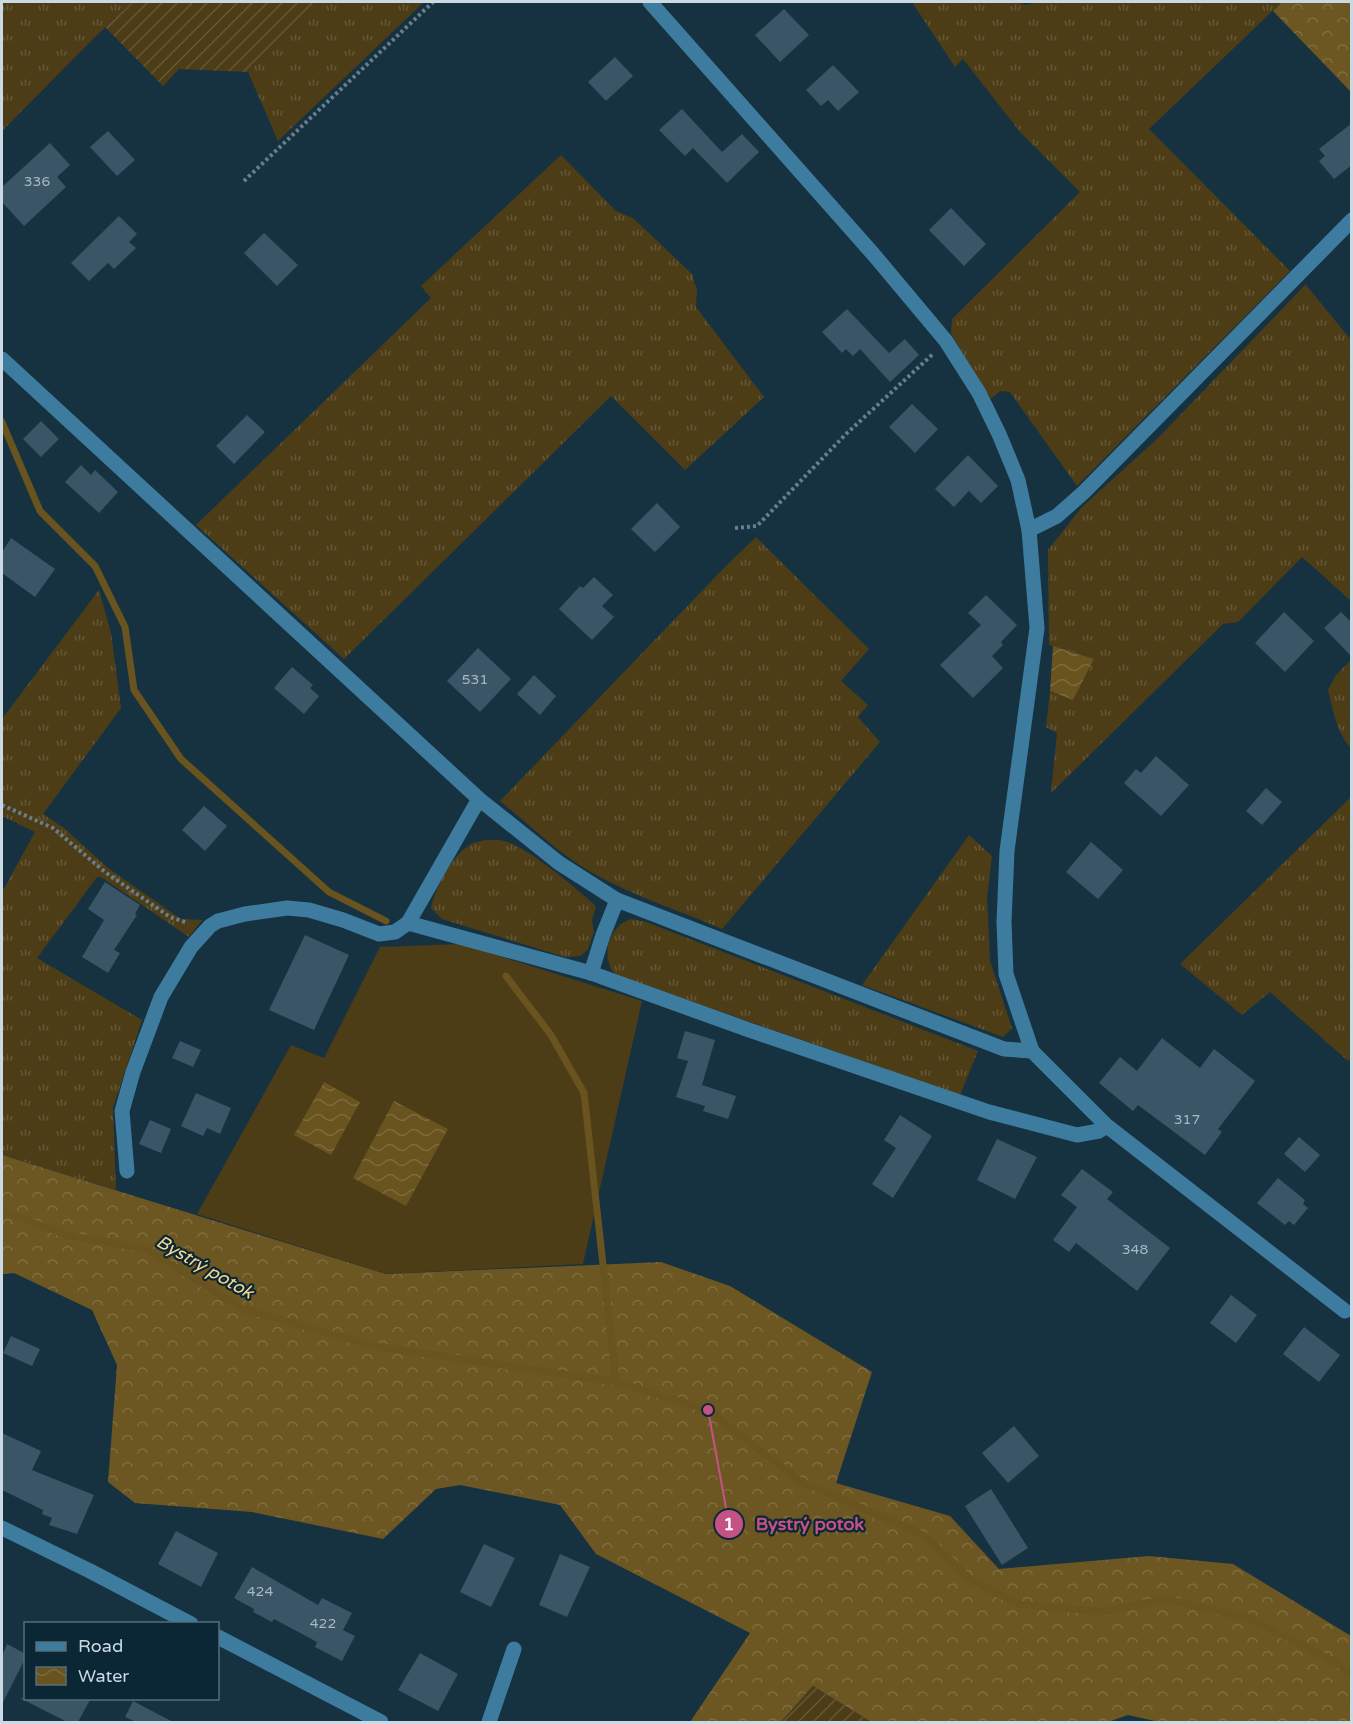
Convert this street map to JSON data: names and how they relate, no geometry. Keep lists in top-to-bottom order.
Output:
{
  "water": ["Bystrý potok"],
  "places": ["Bystrý potok"],
  "house_numbers": [
    "336",
    "531",
    "317",
    "348",
    "424",
    "422"
  ],
  "legend": ["Road", "Water"]
}
